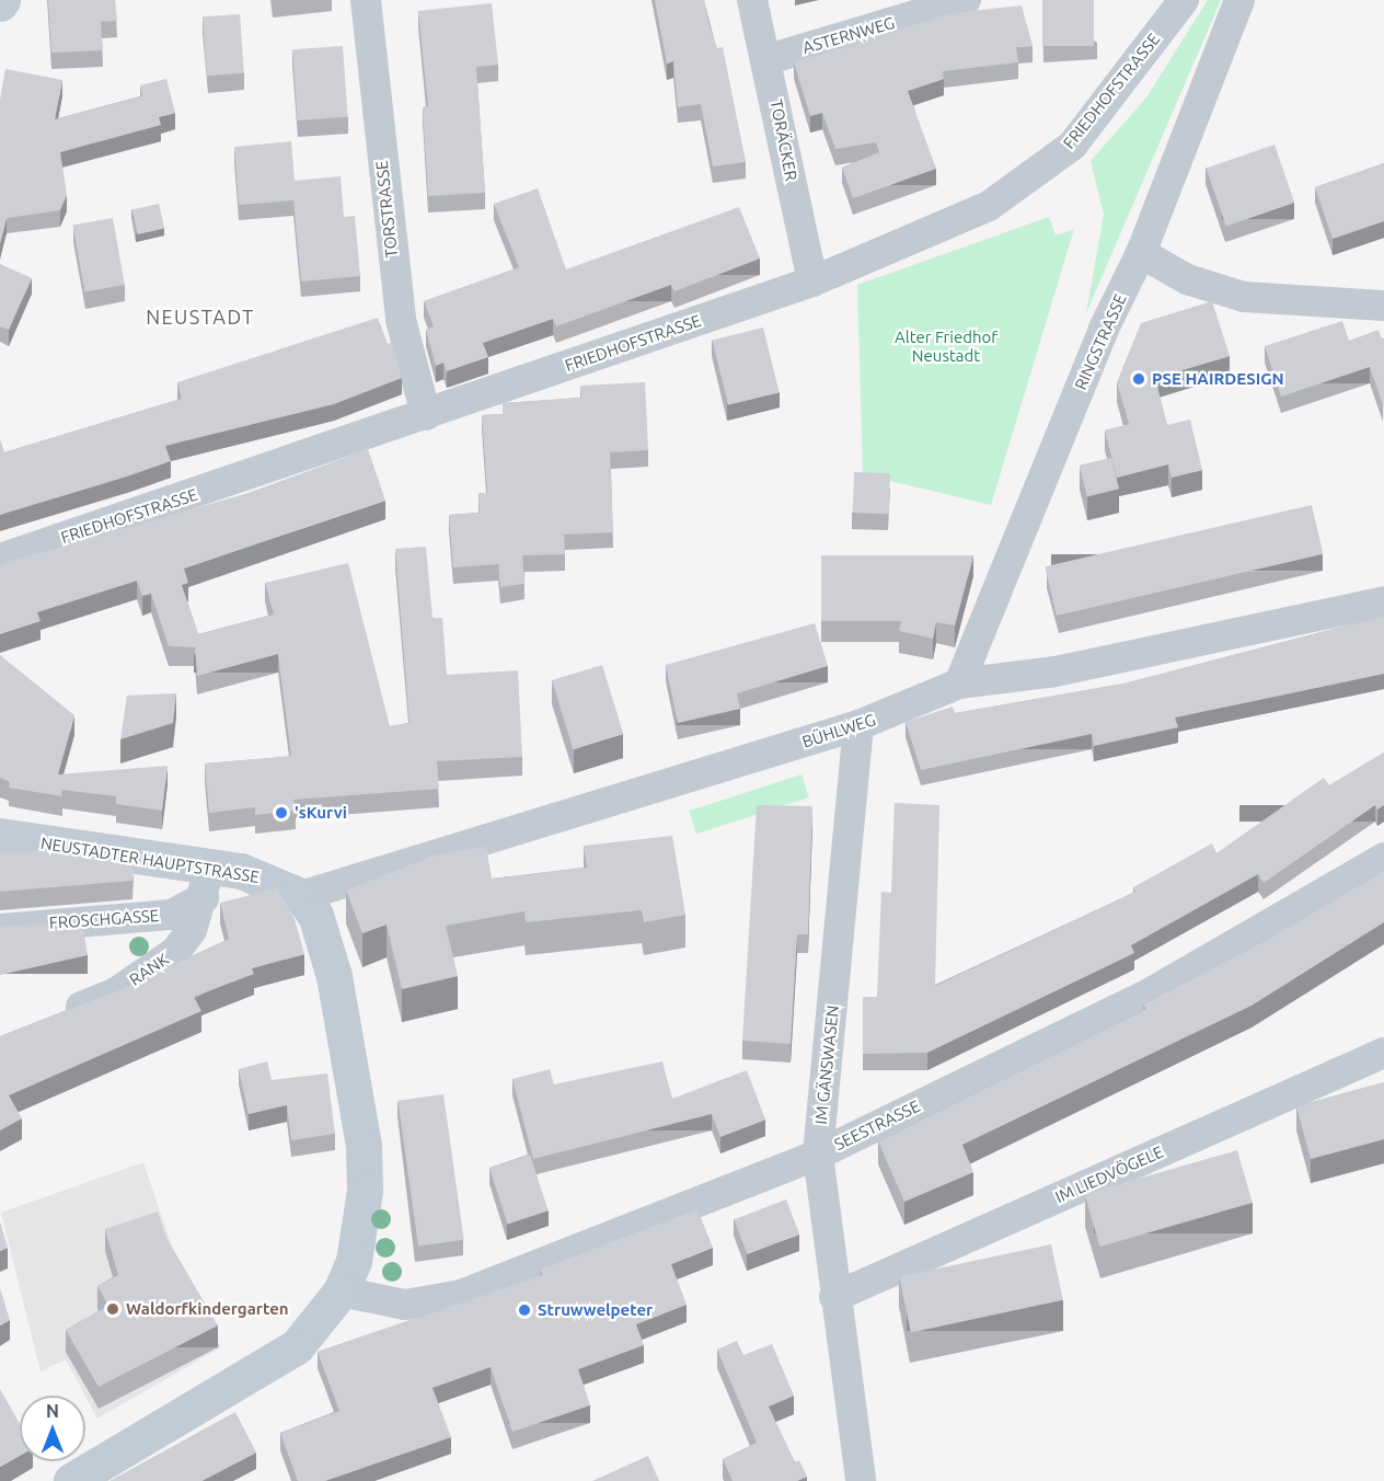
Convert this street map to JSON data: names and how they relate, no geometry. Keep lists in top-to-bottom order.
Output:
{
  "streets": {
    "street": [
      "ASTERNWEG",
      "FRIEDHOFSTRASSE",
      "TORÄCKER",
      "TORSTRASSE",
      "RINGSTRASSE",
      "BÜHLWEG",
      "NEUSTADTER HAUPTSTRASSE",
      "FROSCHGASSE",
      "RANK",
      "IM GÄNSWASEN",
      "SEESTRASSE",
      "IM LIEDVÖGELE"
    ]
  },
  "crossings": [
    ["ASTERNWEG", "TORÄCKER"],
    ["FRIEDHOFSTRASSE", "TORÄCKER"],
    ["FRIEDHOFSTRASSE", "TORSTRASSE"],
    ["RINGSTRASSE", "BÜHLWEG"],
    ["BÜHLWEG", "NEUSTADTER HAUPTSTRASSE"],
    ["BÜHLWEG", "IM GÄNSWASEN"],
    ["NEUSTADTER HAUPTSTRASSE", "FROSCHGASSE"],
    ["NEUSTADTER HAUPTSTRASSE", "RANK"],
    ["NEUSTADTER HAUPTSTRASSE", "SEESTRASSE"],
    ["FROSCHGASSE", "RANK"],
    ["IM GÄNSWASEN", "SEESTRASSE"],
    ["IM GÄNSWASEN", "IM LIEDVÖGELE"]
  ],
  "districts": ["NEUSTADT"],
  "parks": ["Alter Friedhof Neustadt"],
  "places": [
    "PSE HAIRDESIGN",
    "'sKurvi",
    "Waldorfkindergarten",
    "Struwwelpeter"
  ],
  "north": "top"
}
